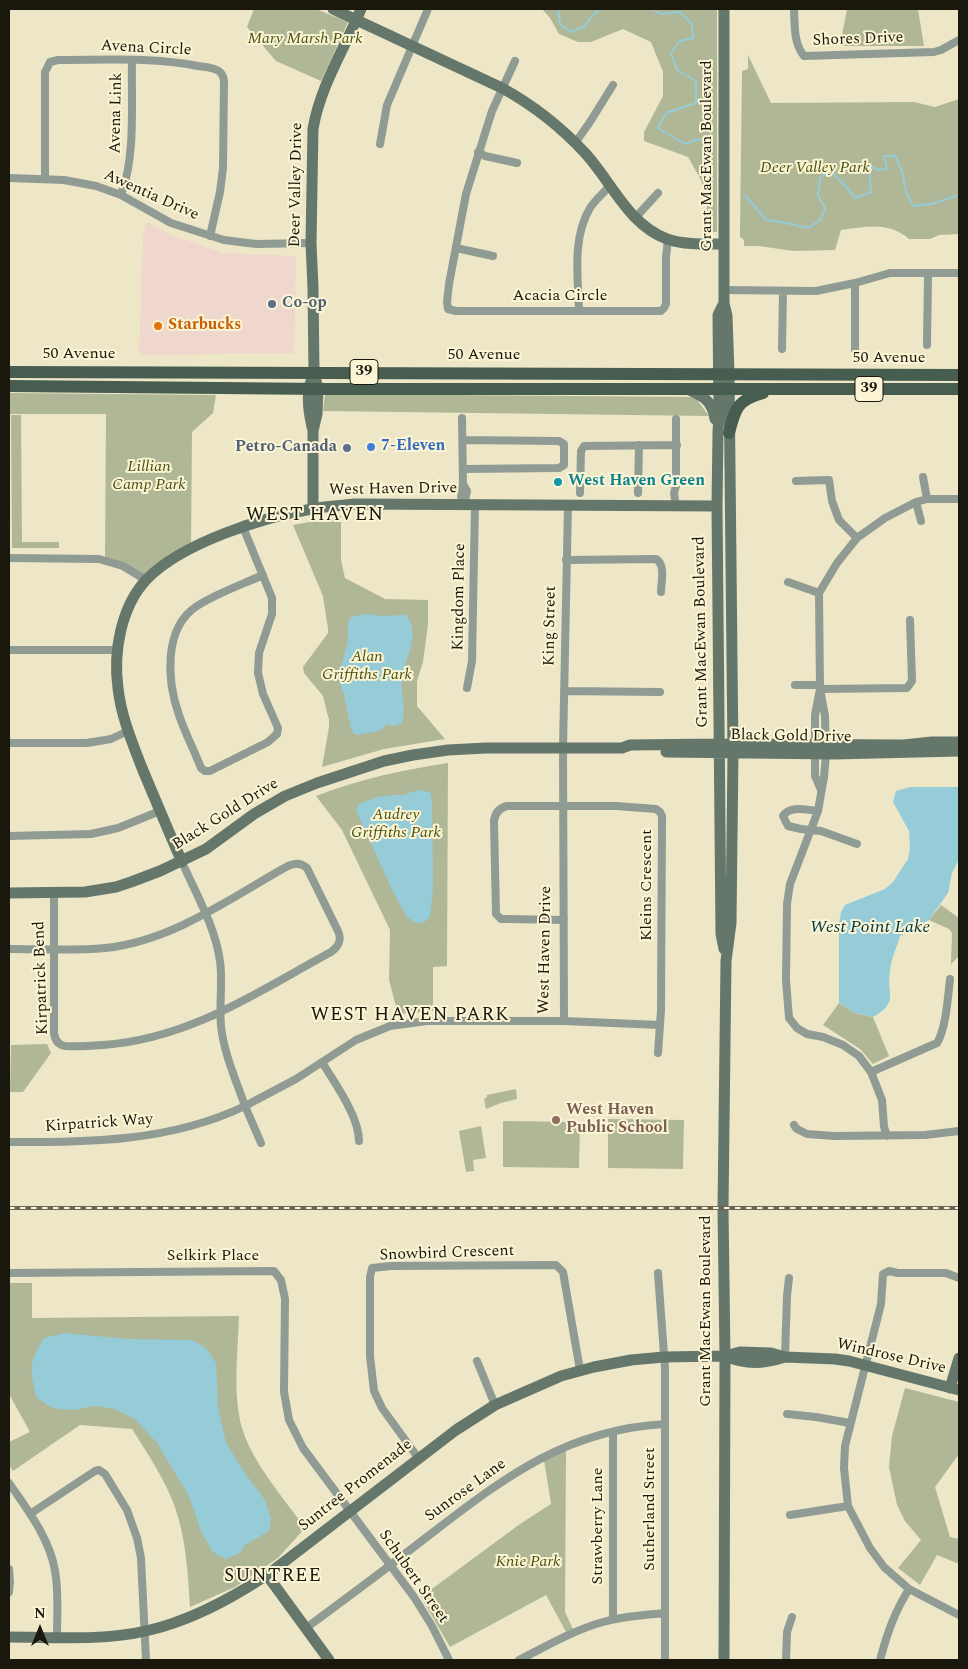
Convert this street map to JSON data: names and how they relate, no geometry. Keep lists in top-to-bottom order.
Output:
{
  "streets": {
    "main road": [
      "Grant MacEwan Boulevard",
      "Deer Valley Drive",
      "50 Avenue",
      "39",
      "West Haven Drive",
      "Black Gold Drive",
      "Windrose Drive",
      "Suntree Promenade"
    ],
    "street": [
      "Shores Drive",
      "Avena Circle",
      "Avena Link",
      "Awentia Drive",
      "Acacia Circle",
      "Kingdom Place",
      "King Street",
      "Kleins Crescent",
      "Kirpatrick Bend",
      "Kirpatrick Way",
      "Snowbird Crescent",
      "Selkirk Place",
      "Sunrose Lane",
      "Sutherland Street",
      "Strawberry Lane",
      "Schubert Street"
    ]
  },
  "crossings": [
    ["Avena Circle", "Avena Link"],
    ["Avena Circle", "Awentia Drive"],
    ["Avena Link", "Awentia Drive"],
    ["Grant MacEwan Boulevard", "50 Avenue"],
    ["Grant MacEwan Boulevard", "West Haven Drive"],
    ["Grant MacEwan Boulevard", "Black Gold Drive"],
    ["Grant MacEwan Boulevard", "Windrose Drive"],
    ["Grant MacEwan Boulevard", "Suntree Promenade"],
    ["Deer Valley Drive", "Awentia Drive"],
    ["Deer Valley Drive", "50 Avenue"],
    ["Deer Valley Drive", "West Haven Drive"],
    ["West Haven Drive", "Kingdom Place"],
    ["West Haven Drive", "King Street"],
    ["West Haven Drive", "Black Gold Drive"],
    ["West Haven Drive", "Kleins Crescent"],
    ["West Haven Drive", "Kirpatrick Bend"],
    ["West Haven Drive", "Kirpatrick Way"],
    ["King Street", "Black Gold Drive"],
    ["Black Gold Drive", "Kirpatrick Bend"],
    ["Snowbird Crescent", "Suntree Promenade"],
    ["Selkirk Place", "Suntree Promenade"],
    ["Selkirk Place", "Schubert Street"],
    ["Windrose Drive", "Suntree Promenade"],
    ["Suntree Promenade", "Sutherland Street"],
    ["Suntree Promenade", "Schubert Street"],
    ["Sunrose Lane", "Sutherland Street"],
    ["Sunrose Lane", "Strawberry Lane"],
    ["Sunrose Lane", "Schubert Street"]
  ],
  "districts": ["WEST HAVEN", "WEST HAVEN PARK", "SUNTREE"],
  "water": ["West Point Lake"],
  "parks": [
    "Mary Marsh Park",
    "Deer Valley Park",
    "Lillian Camp Park",
    "Alan Griffiths Park",
    "Audrey Griffiths Park",
    "Knie Park"
  ],
  "places": [
    "Co-op",
    "Starbucks",
    "7-Eleven",
    "Petro-Canada",
    "West Haven Green",
    "West Haven Public School"
  ],
  "north": "top"
}
